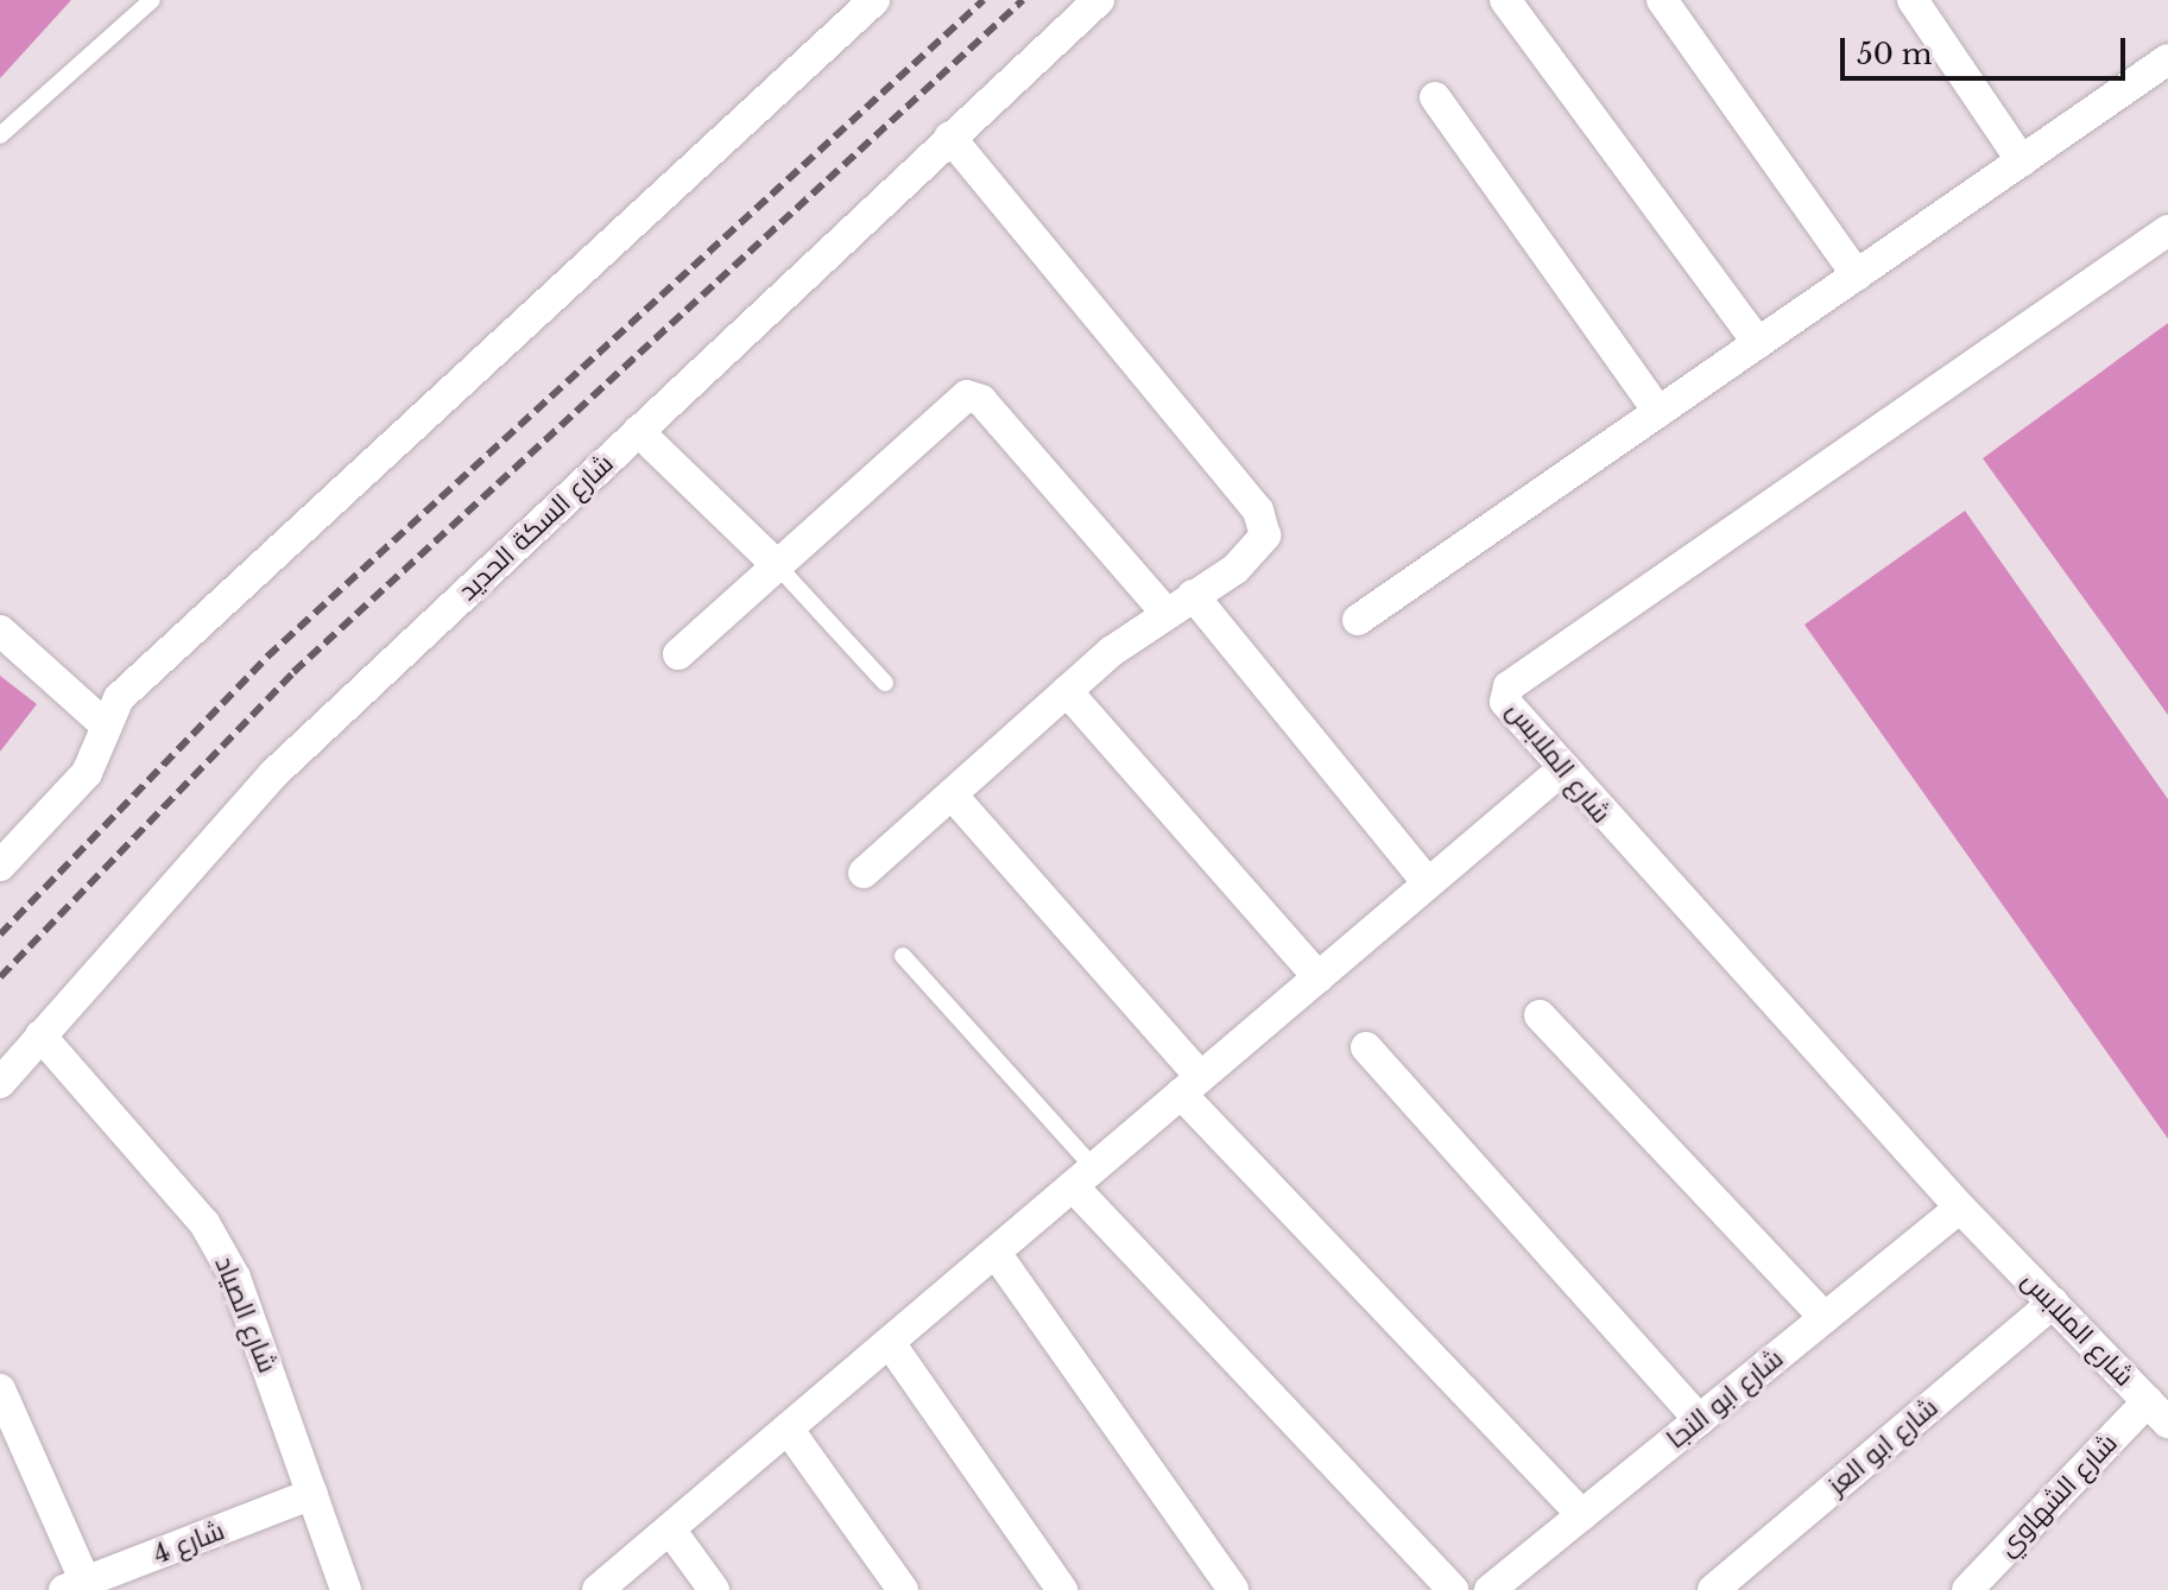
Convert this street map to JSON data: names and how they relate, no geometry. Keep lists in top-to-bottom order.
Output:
{
  "streets": {
    "street": [
      "شارع السكة الحديد",
      "شارع الملابس",
      "شارع الصياد",
      "شارع ابو النجا",
      "شارع ابو العز",
      "شارع الشهاوي",
      "شارع 4"
    ]
  },
  "crossings": [
    ["شارع السكة الحديد", "شارع الصياد"],
    ["شارع الملابس", "شارع ابو النجا"],
    ["شارع الملابس", "شارع ابو العز"],
    ["شارع الملابس", "شارع الشهاوي"],
    ["شارع الصياد", "شارع 4"]
  ],
  "scale_bar": "50 m"
}
